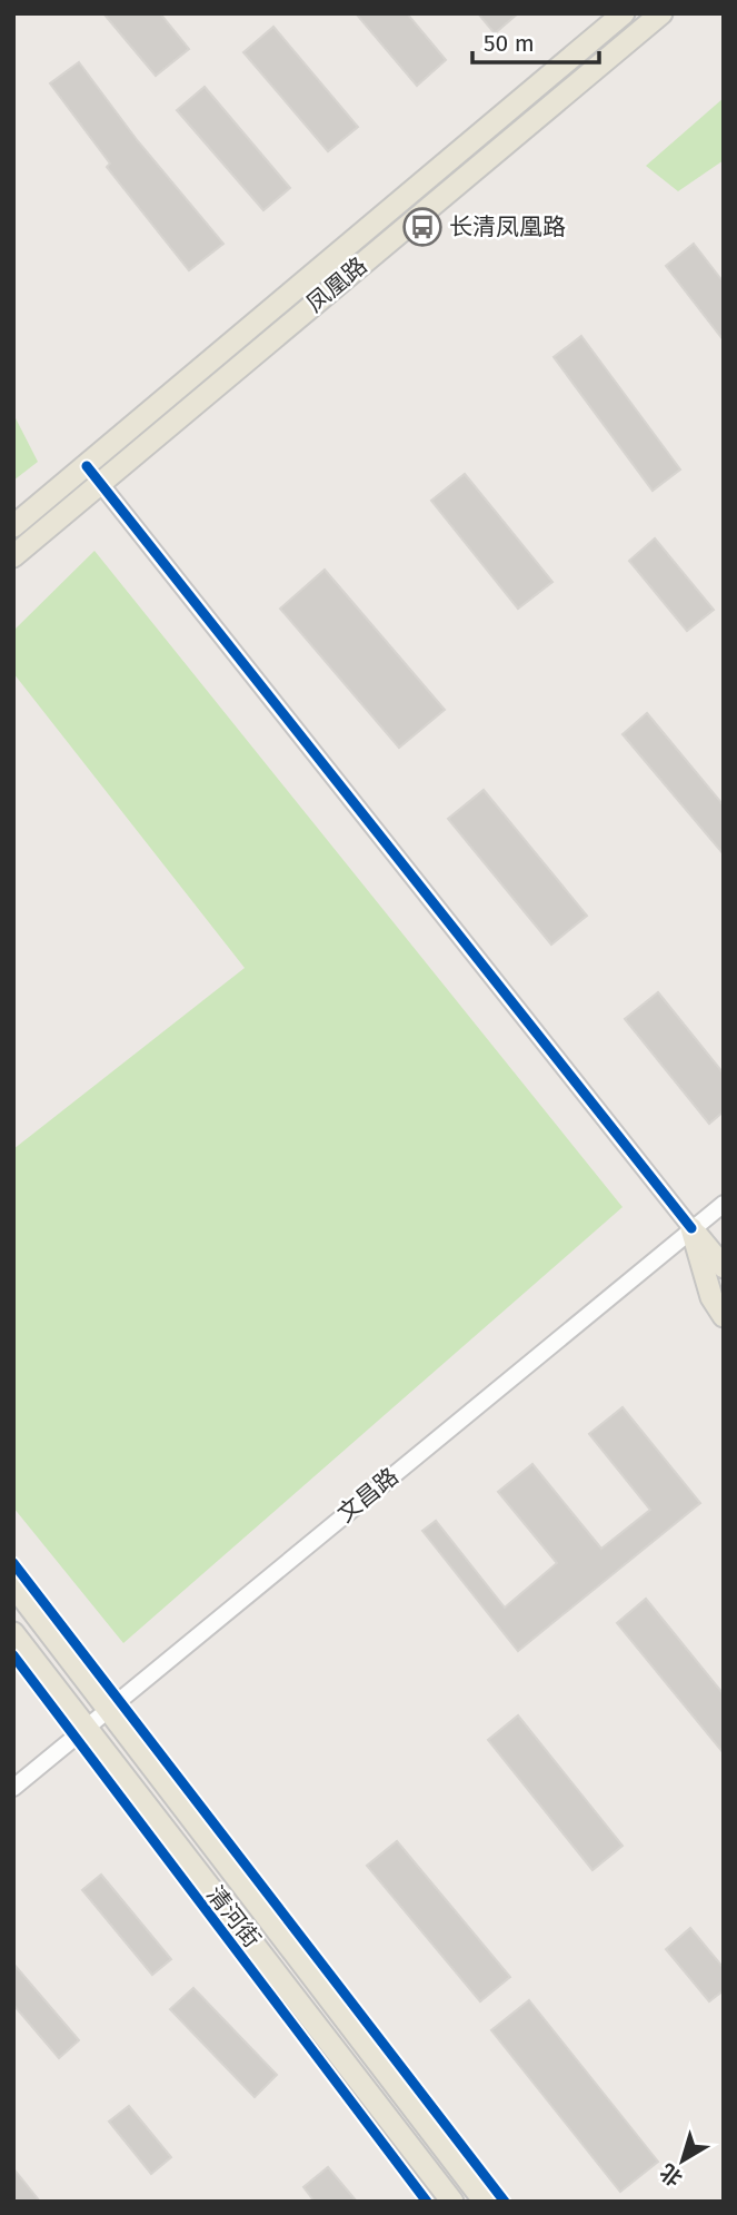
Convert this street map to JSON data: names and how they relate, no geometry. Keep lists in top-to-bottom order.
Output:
{
  "streets": {
    "main road": ["凤凰路", "清河街"],
    "street": ["文昌路"]
  },
  "crossings": [
    ["文昌路", "清河街"]
  ],
  "places": {
    "bus stop": ["长清凤凰路"]
  },
  "scale_bar": "50 m",
  "north": "bottom left"
}
